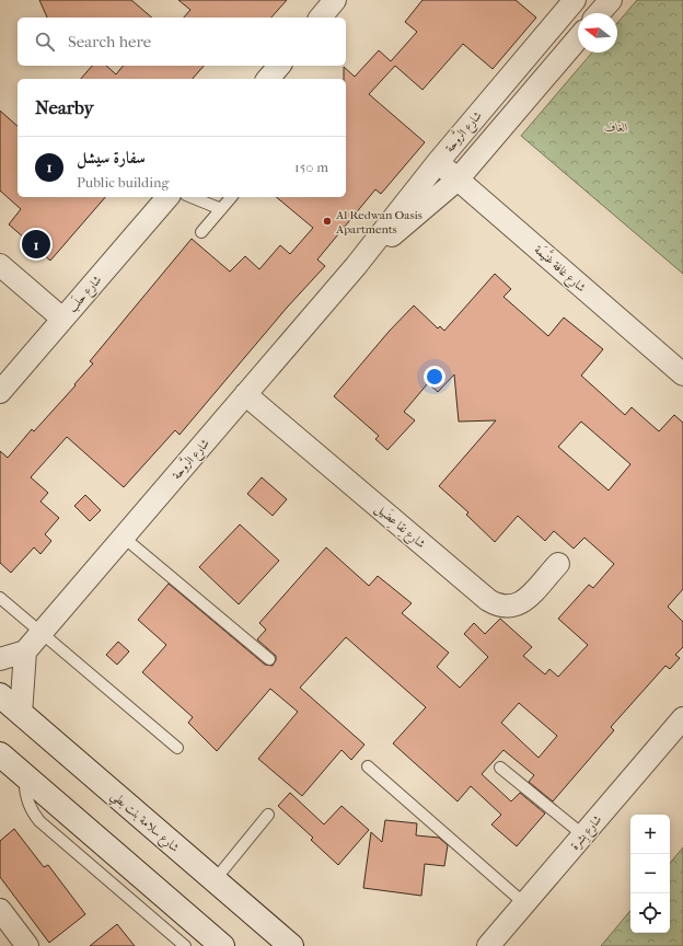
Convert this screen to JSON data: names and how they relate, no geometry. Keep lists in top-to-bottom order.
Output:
{
  "streets": {
    "main road": ["شارع سلامة بنت بطي"],
    "street": [
      "شارع الرَّوحة",
      "شارع غافة غنَّيمَة",
      "شارع حلَب",
      "شارع نِقا عِضَيل",
      "شارع بِشرة"
    ]
  },
  "crossings": [
    ["شارع الرَّوحة", "شارع غافة غنَّيمَة"],
    ["شارع الرَّوحة", "شارع نِقا عِضَيل"]
  ],
  "parks": ["الغاف"],
  "places": ["Al Redwan Oasis Apartments"],
  "north": "left",
  "page": {
    "search": "Search here",
    "heading": "Nearby",
    "list": [
      {
        "mark": "1",
        "name": "سفارة سيشل",
        "note": "Public building",
        "value": "150 m"
      }
    ],
    "pins": "1",
    "map_buttons": ["+", "−"]
  }
}
